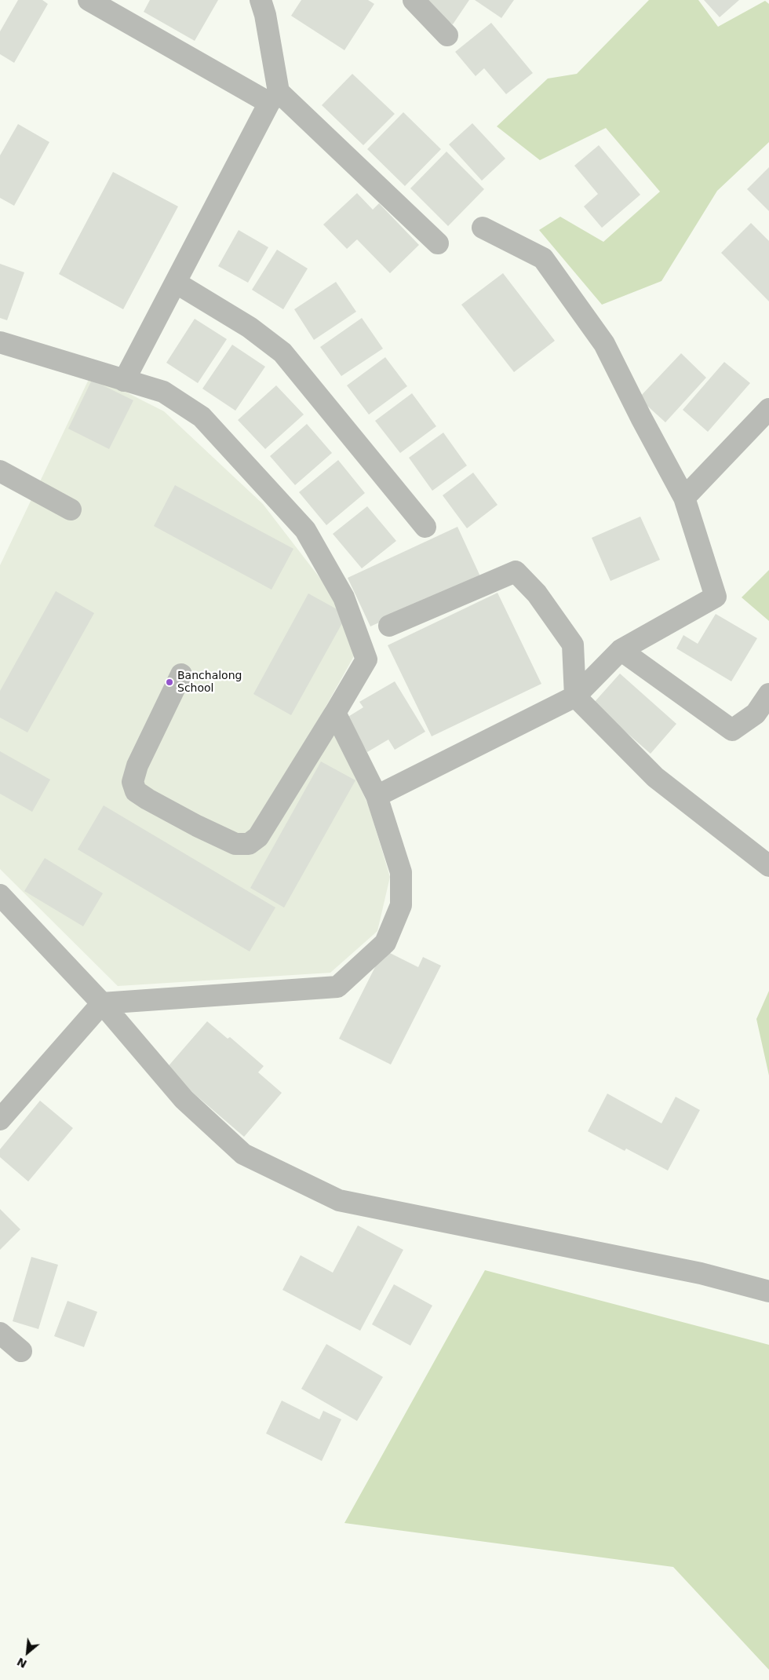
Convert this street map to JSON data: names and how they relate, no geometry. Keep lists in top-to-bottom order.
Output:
{
  "places": ["Banchalong School"],
  "north": "bottom left"
}
